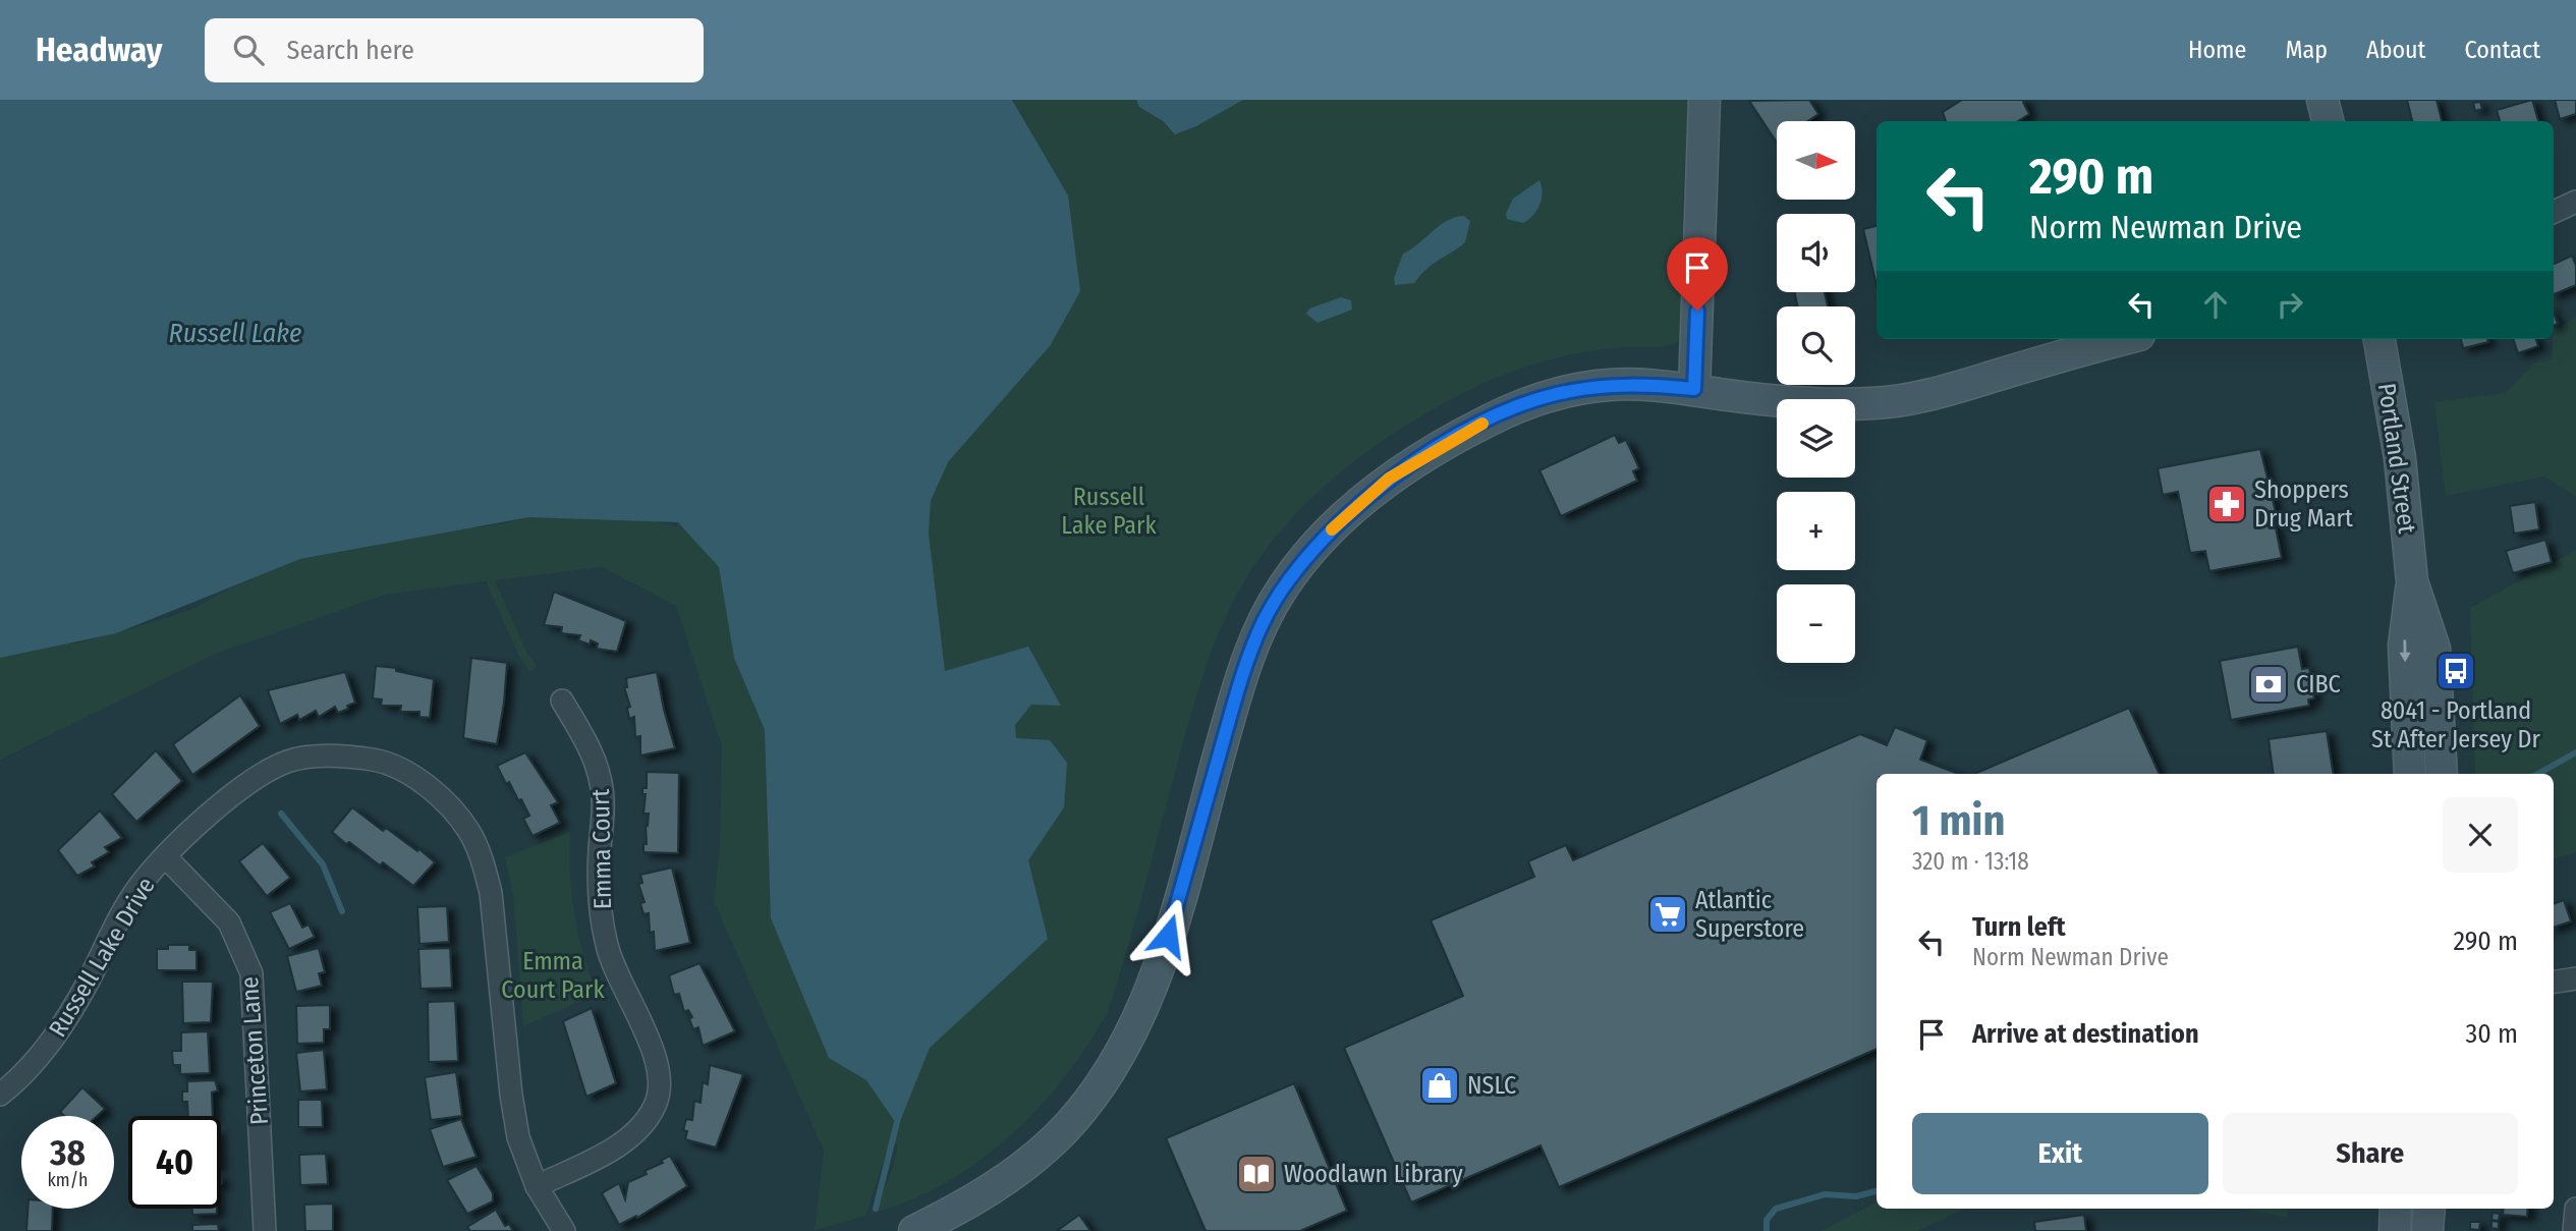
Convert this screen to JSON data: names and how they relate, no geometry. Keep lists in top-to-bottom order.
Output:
{
  "streets": {
    "street": [
      "Portland Street",
      "Emma Court",
      "Russell Lake Drive",
      "Princeton Lane"
    ]
  },
  "crossings": [
    ["Emma Court", "Russell Lake Drive"],
    ["Russell Lake Drive", "Princeton Lane"]
  ],
  "water": ["Russell Lake"],
  "parks": ["Russell Lake Park", "Emma Court Park"],
  "places": {
    "pharmacy": ["Shoppers Drug Mart"],
    "bus stop": ["8041 - Portland St After Jersey Dr"],
    "bank": ["CIBC"],
    "supermarket": ["Atlantic Superstore"],
    "shop": ["NSLC"],
    "library": ["Woodlawn Library"]
  },
  "north": "right",
  "page": {
    "header": "Headway",
    "search": "Search here",
    "nav": [
      "Home",
      "Map",
      "About",
      "Contact"
    ],
    "map_buttons": ["+", "−"],
    "turn": ["290 m", "Norm Newman Drive"],
    "heading": ["1 min", "320 m · 13:18"],
    "list": [
      {
        "name": "Turn left",
        "note": "Norm Newman Drive",
        "value": "290 m"
      },
      {
        "name": "Arrive at destination",
        "value": "30 m"
      }
    ],
    "buttons": ["Exit", "Share"],
    "speed": "38 km/h",
    "limit": "40"
  }
}
